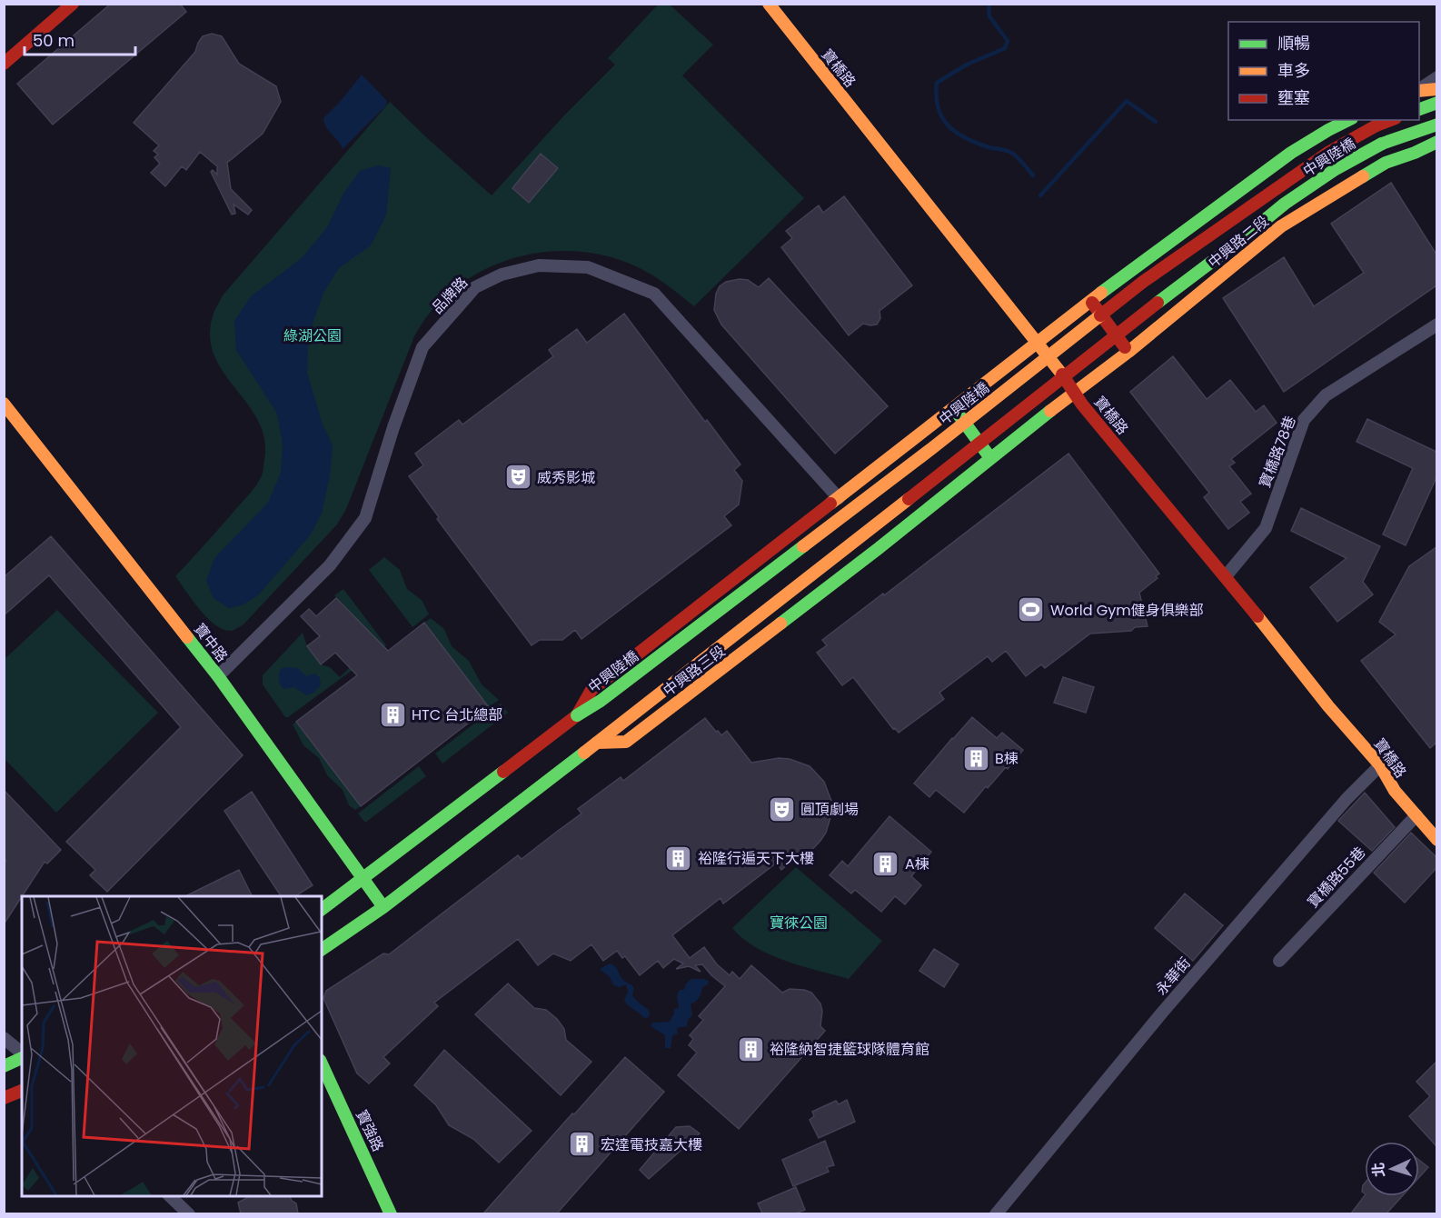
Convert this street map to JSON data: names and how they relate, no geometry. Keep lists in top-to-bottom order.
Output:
{
  "streets": {
    "street": [
      "寶橋路",
      "中興陸橋",
      "中興路二段",
      "品牌路",
      "寶橋路78巷",
      "寶中路",
      "中興路三段",
      "寶橋路55巷",
      "永華街",
      "寶強路"
    ]
  },
  "crossings": [
    ["寶橋路", "中興路二段"],
    ["寶橋路", "寶橋路78巷"],
    ["寶橋路", "中興路三段"],
    ["寶橋路", "寶橋路55巷"],
    ["寶橋路", "永華街"],
    ["中興陸橋", "中興路三段"],
    ["中興路二段", "中興路三段"],
    ["品牌路", "寶中路"]
  ],
  "parks": ["綠湖公園", "寶徠公園"],
  "places": {
    "theatre": ["威秀影城", "圓頂劇場"],
    "sports": ["World Gym健身俱樂部"],
    "building": [
      "HTC 台北總部",
      "B棟",
      "裕隆行遍天下大樓",
      "A棟",
      "裕隆納智捷籃球隊體育館",
      "宏達電技嘉大樓"
    ]
  },
  "legend": ["順暢", "車多", "壅塞"],
  "scale_bar": "50 m",
  "north": "left"
}
